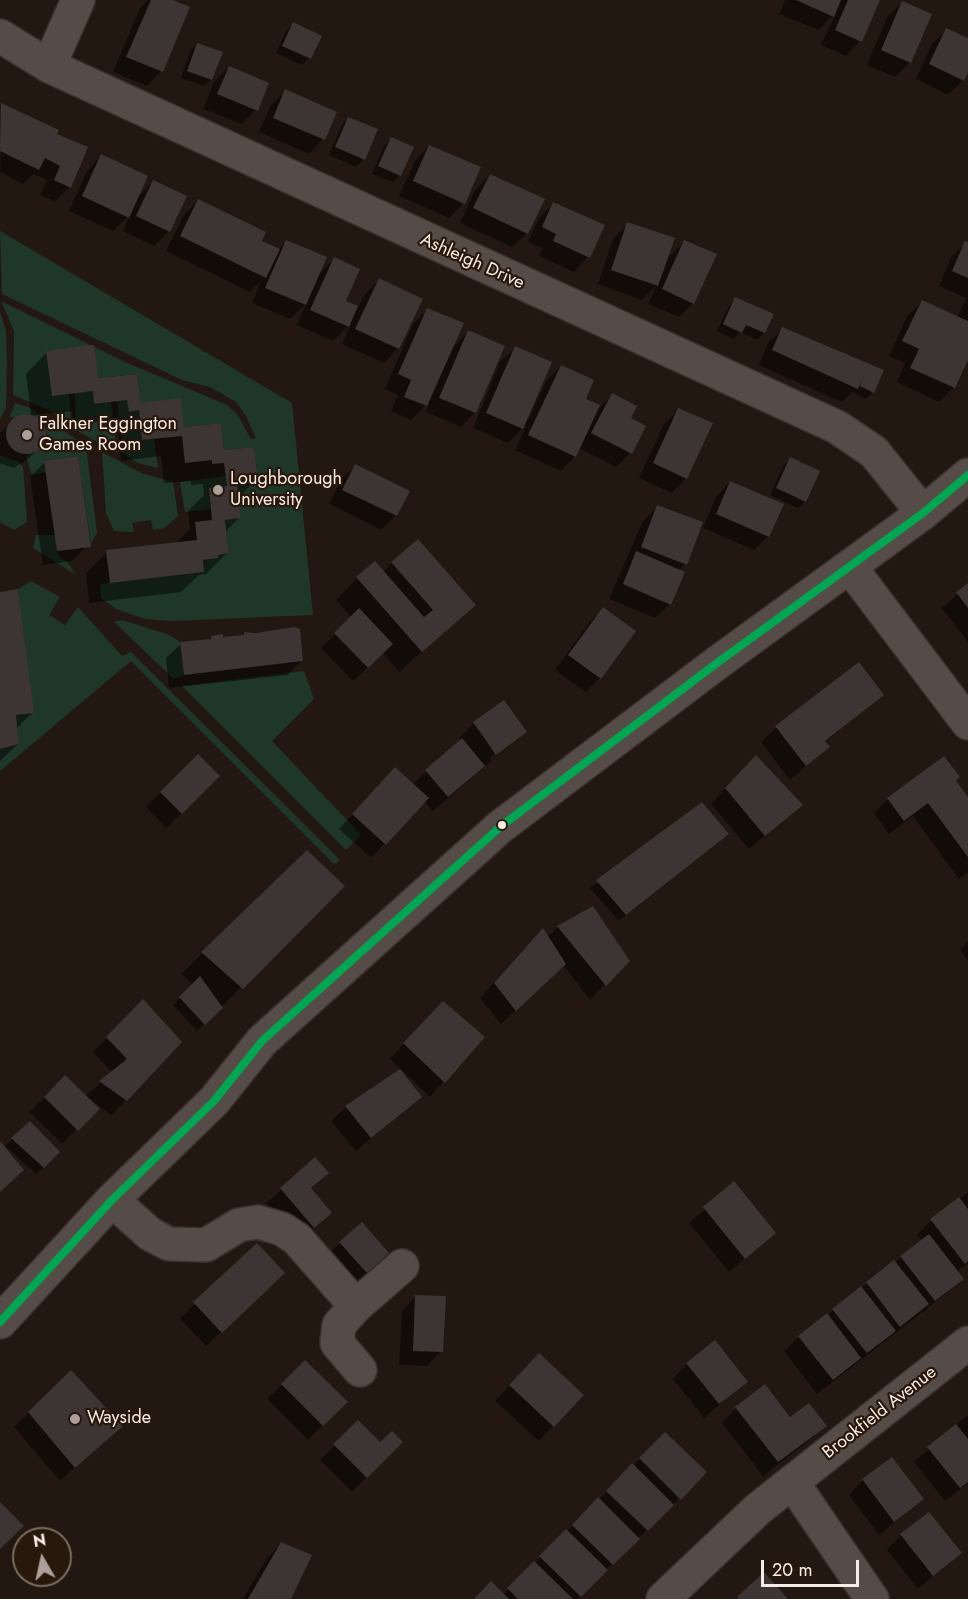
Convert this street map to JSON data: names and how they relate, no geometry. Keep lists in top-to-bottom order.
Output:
{
  "streets": {
    "street": ["Ashleigh Drive", "Brookfield Avenue"]
  },
  "places": ["Falkner Eggington Games Room", "Loughborough University", "Wayside"],
  "scale_bar": "20 m",
  "north": "top"
}
